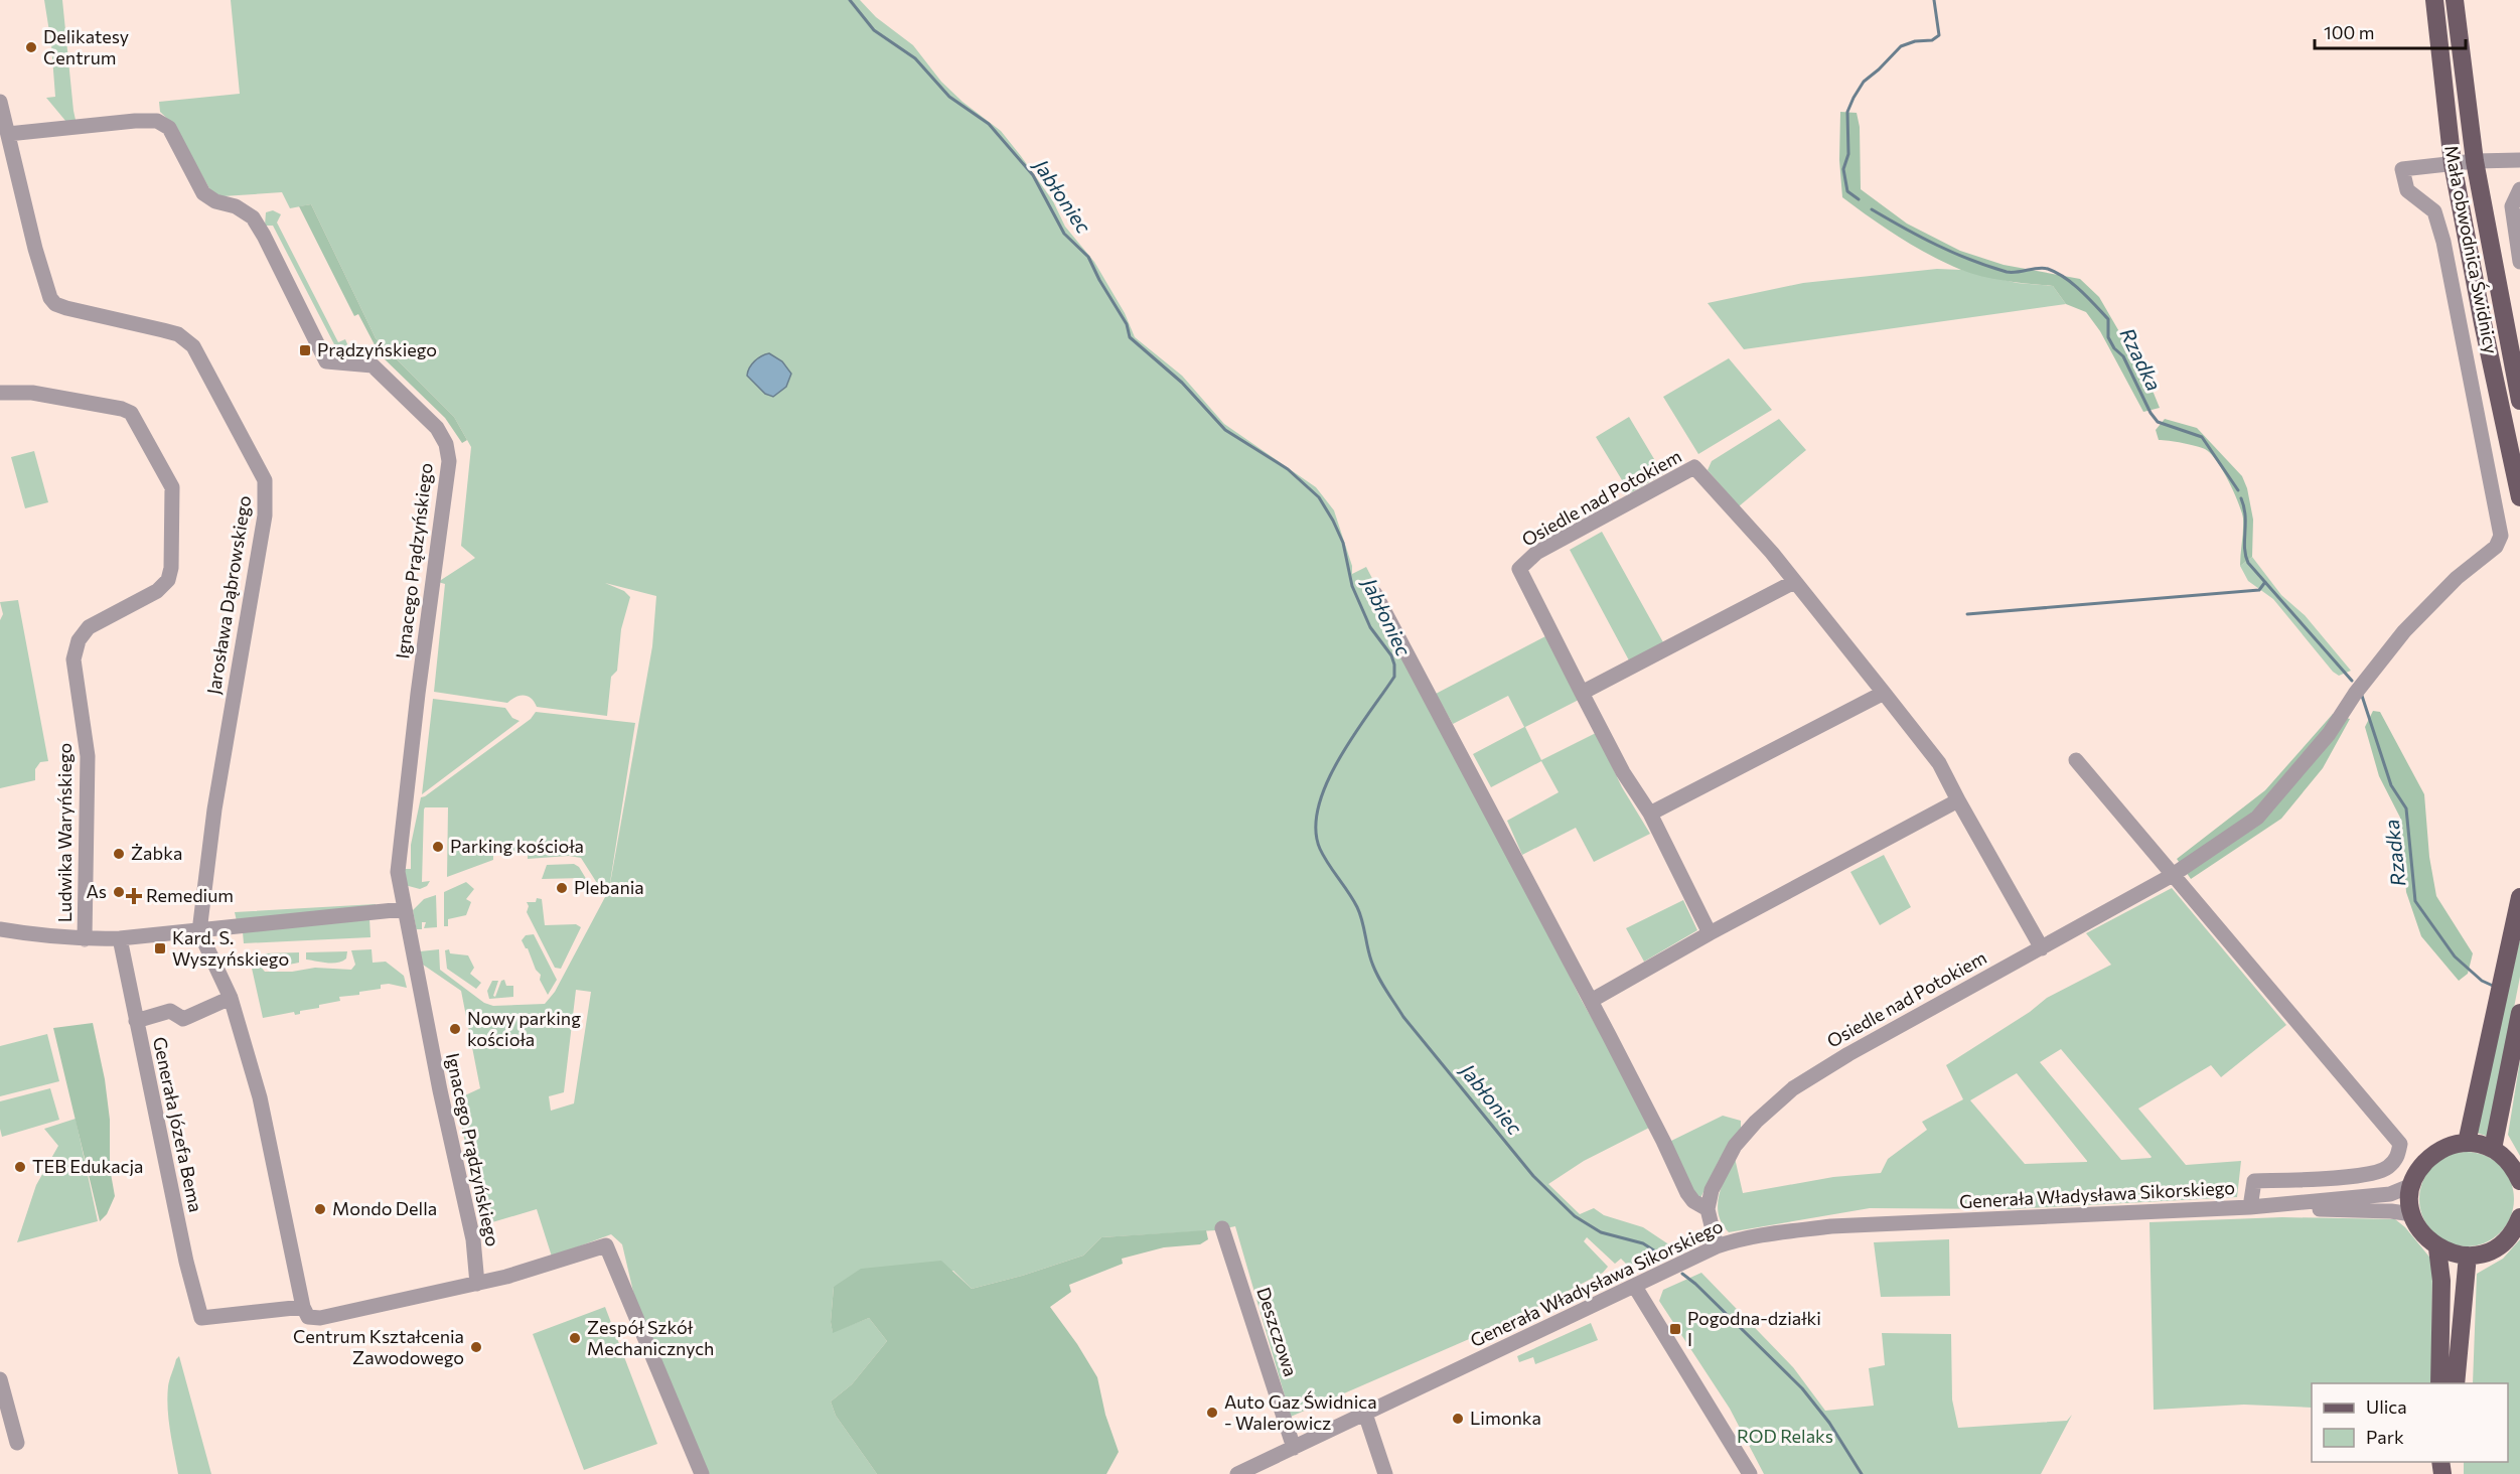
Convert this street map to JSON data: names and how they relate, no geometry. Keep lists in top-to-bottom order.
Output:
{
  "streets": {
    "main road": ["Mała obwodnica Świdnicy"],
    "street": [
      "Osiedle nad Potokiem",
      "Ignacego Prądzyńskiego",
      "Jarosława Dąbrowskiego",
      "Ludwika Waryńskiego",
      "Generała Józefa Bema",
      "Generała Władysława Sikorskiego",
      "Deszczowa"
    ]
  },
  "crossings": [
    ["Mała obwodnica Świdnicy", "Osiedle nad Potokiem"],
    ["Ignacego Prądzyńskiego", "Jarosława Dąbrowskiego"],
    ["Generała Władysława Sikorskiego", "Deszczowa"]
  ],
  "water": ["Jabłoniec", "Rzadka"],
  "parks": ["ROD Relaks"],
  "places": {
    "other": [
      "Delikatesy Centrum",
      "Parking kościoła",
      "Żabka",
      "Plebania",
      "As",
      "Nowy parking kościoła",
      "TEB Edukacja",
      "Mondo Della",
      "Zespół Szkół Mechanicznych",
      "Centrum Kształcenia Zawodowego",
      "Auto Gaz Świdnica - Walerowicz",
      "Limonka"
    ],
    "transit": ["Prądzyńskiego", "Kard. S. Wyszyńskiego", "Pogodna-działki I"],
    "health": ["Remedium"]
  },
  "legend": ["Ulica", "Park"],
  "scale_bar": "100 m"
}
